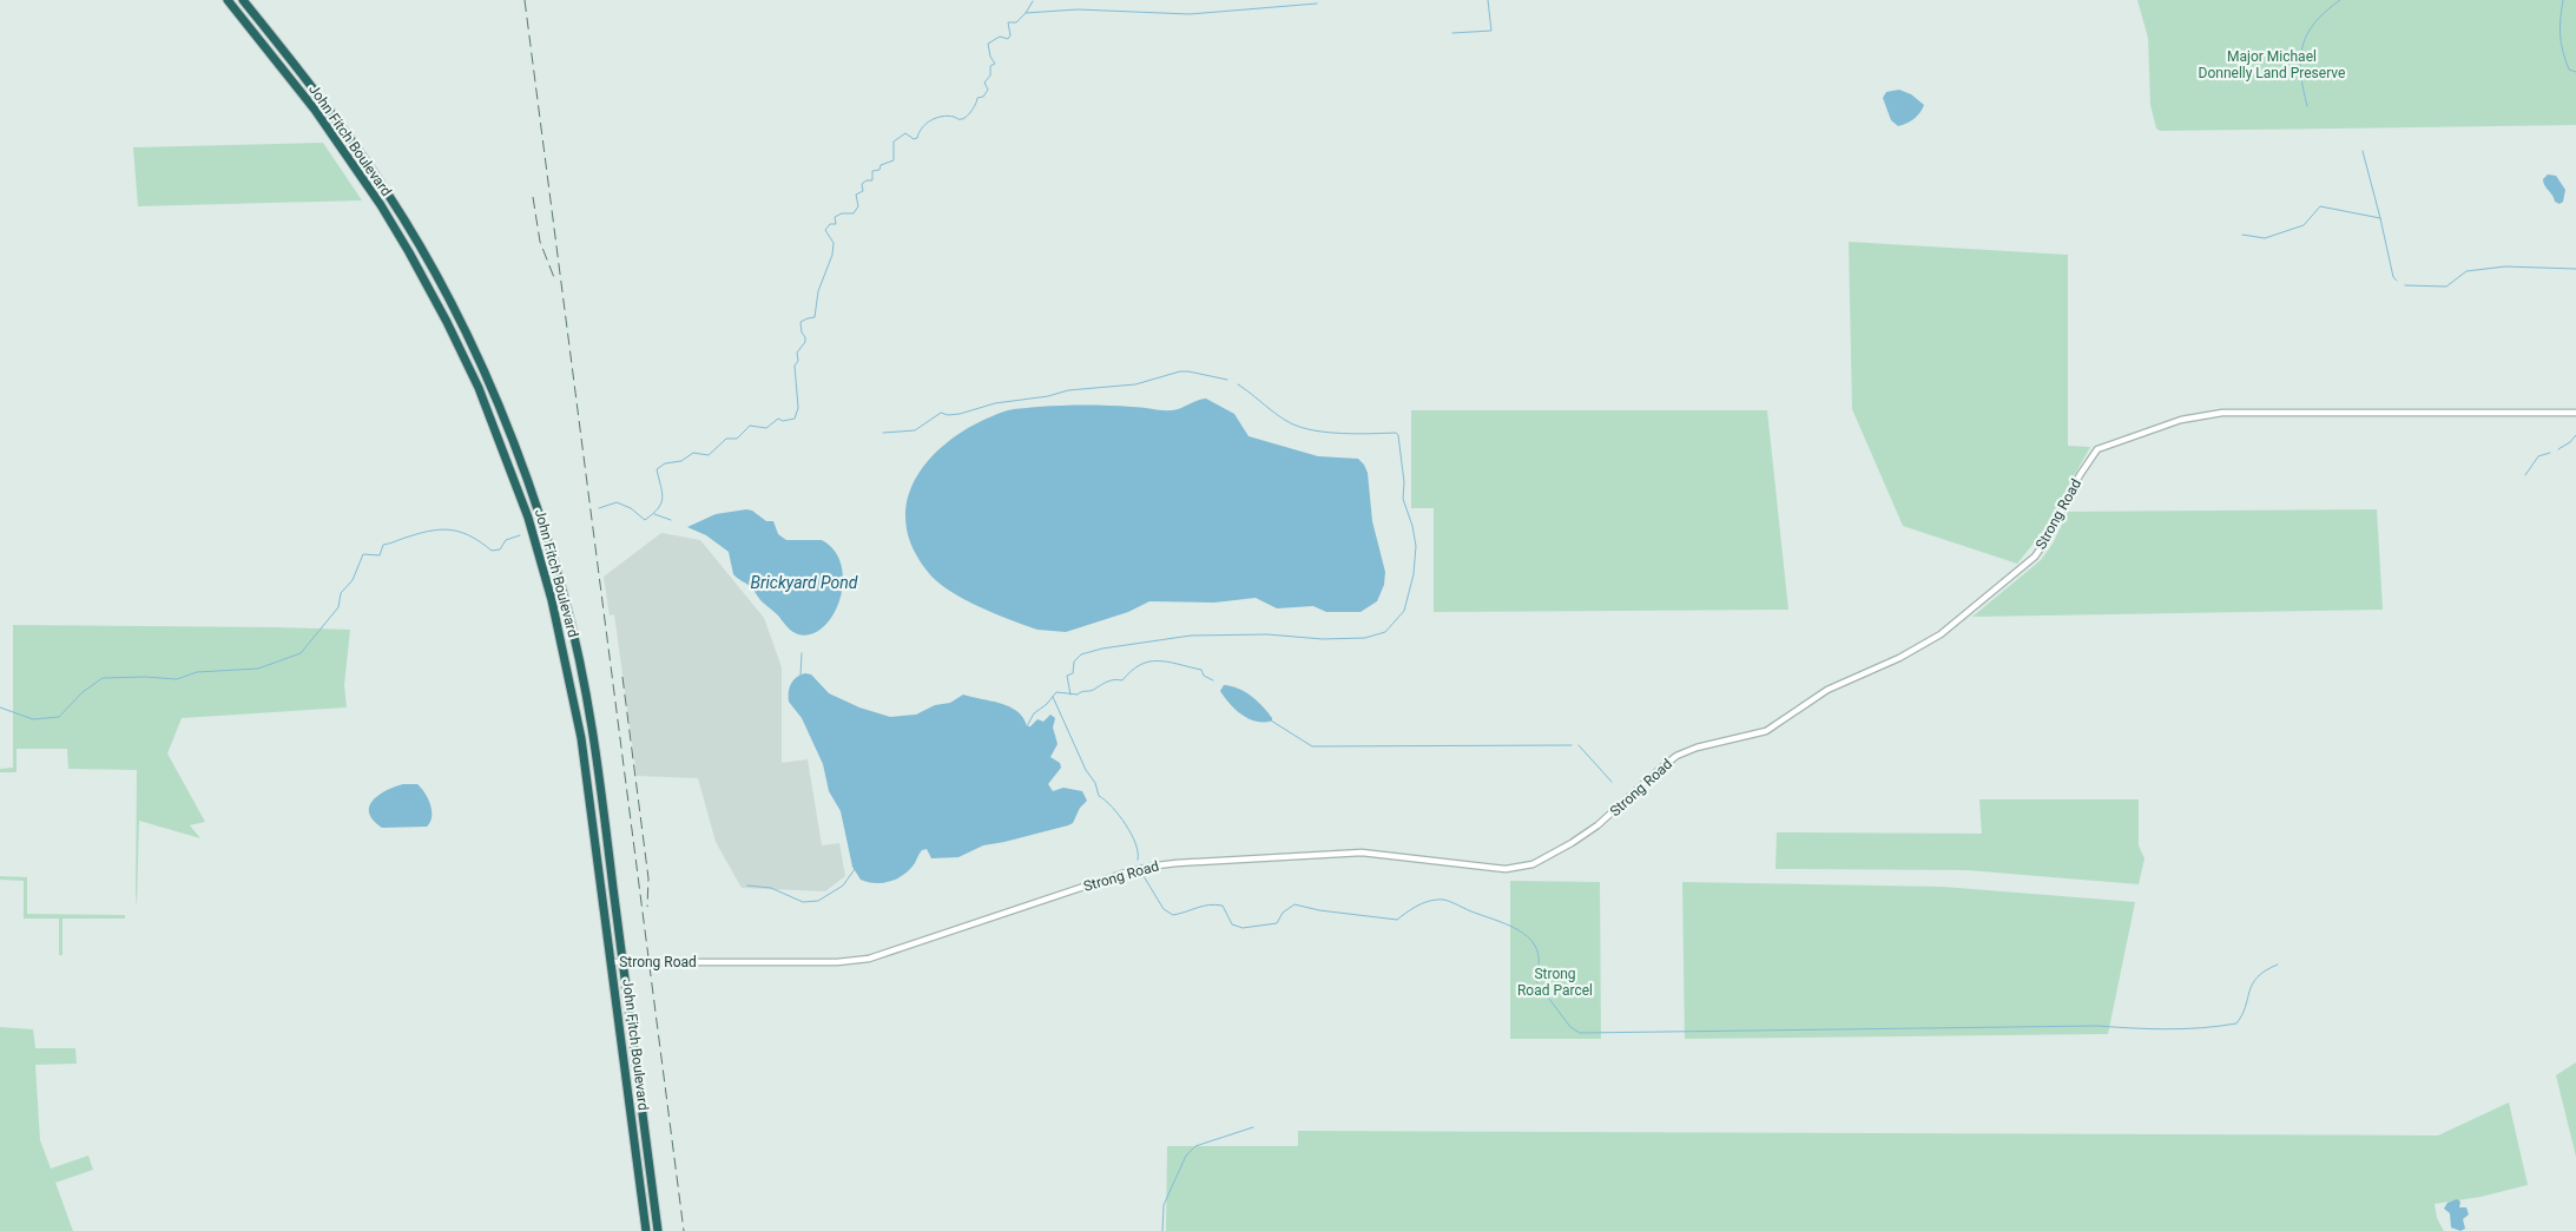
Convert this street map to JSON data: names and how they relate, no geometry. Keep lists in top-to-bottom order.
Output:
{
  "streets": {
    "highway": ["John Fitch Boulevard"],
    "street": ["Strong Road"]
  },
  "crossings": [
    ["John Fitch Boulevard", "Strong Road"]
  ],
  "water": ["Brickyard Pond"],
  "parks": ["Major Michael Donnelly Land Preserve", "Strong Road Parcel"]
}
